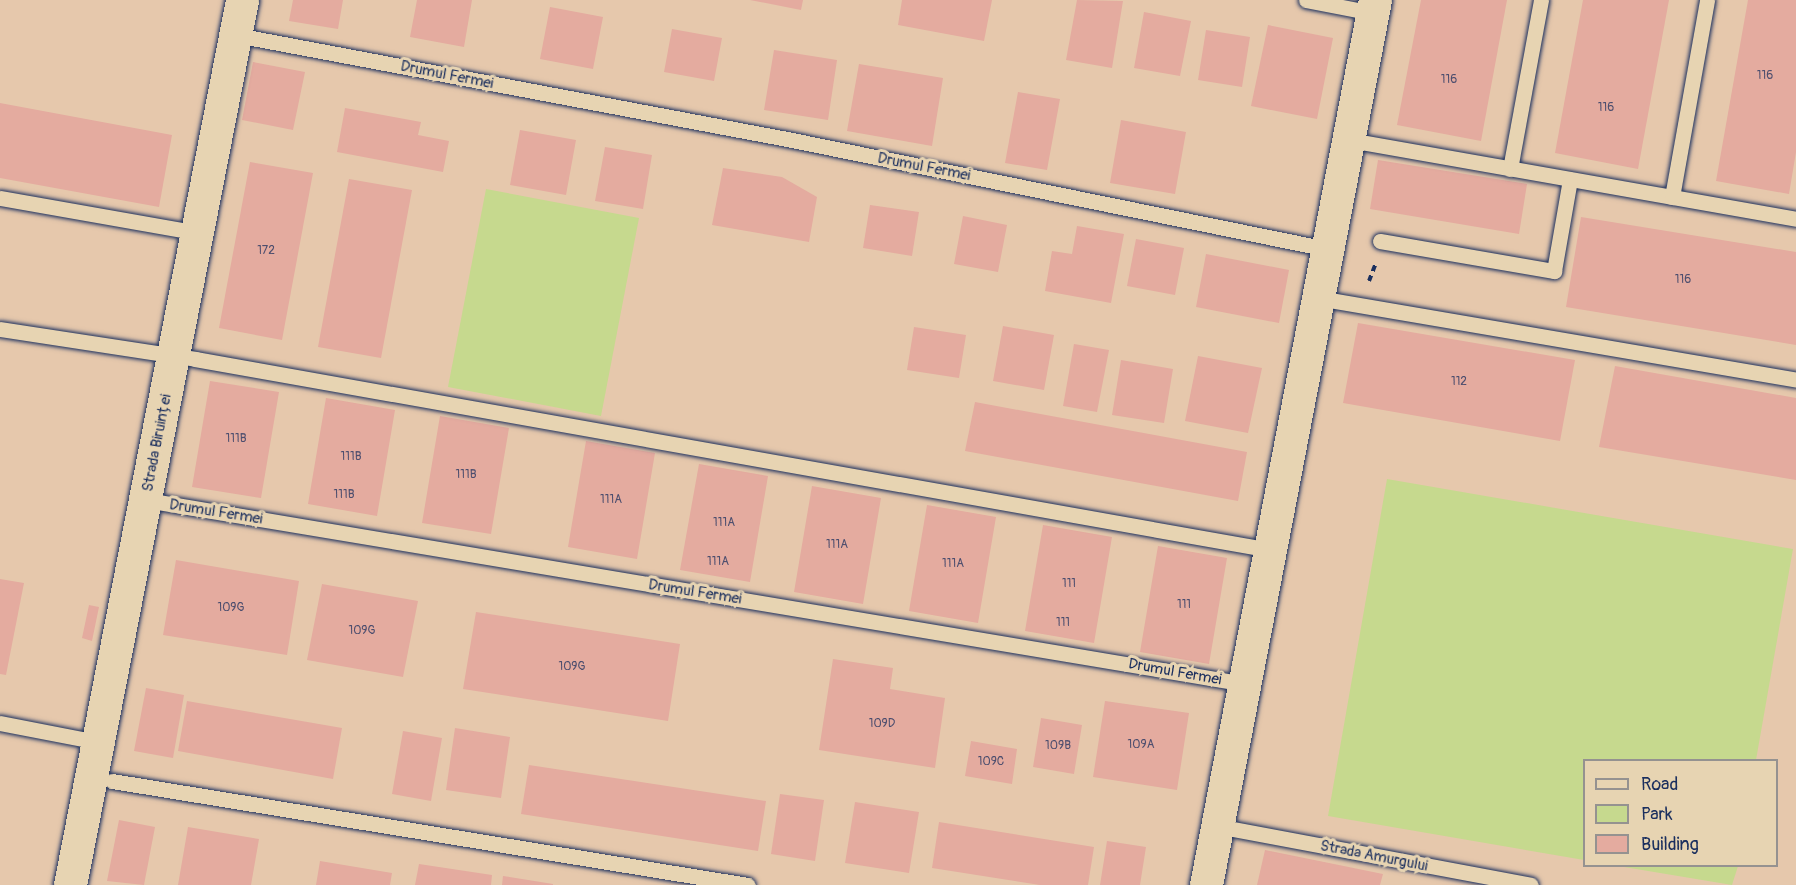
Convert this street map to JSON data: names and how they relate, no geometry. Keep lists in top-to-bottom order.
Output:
{
  "streets": {
    "street": ["Strada Biruinței"],
    "lane": ["Drumul Fermei", "Strada Amurgului"]
  },
  "crossings": [
    ["Drumul Fermei", "Strada Biruinței"]
  ],
  "house_numbers": [
    "116",
    "116",
    "116",
    "172",
    "116",
    "112",
    "111B",
    "111B",
    "111B",
    "111B",
    "111A",
    "111A",
    "111A",
    "111A",
    "111A",
    "111",
    "111",
    "109G",
    "111",
    "109G",
    "109G",
    "109D",
    "109A",
    "109B",
    "109C"
  ],
  "legend": ["Road", "Park", "Building"]
}
